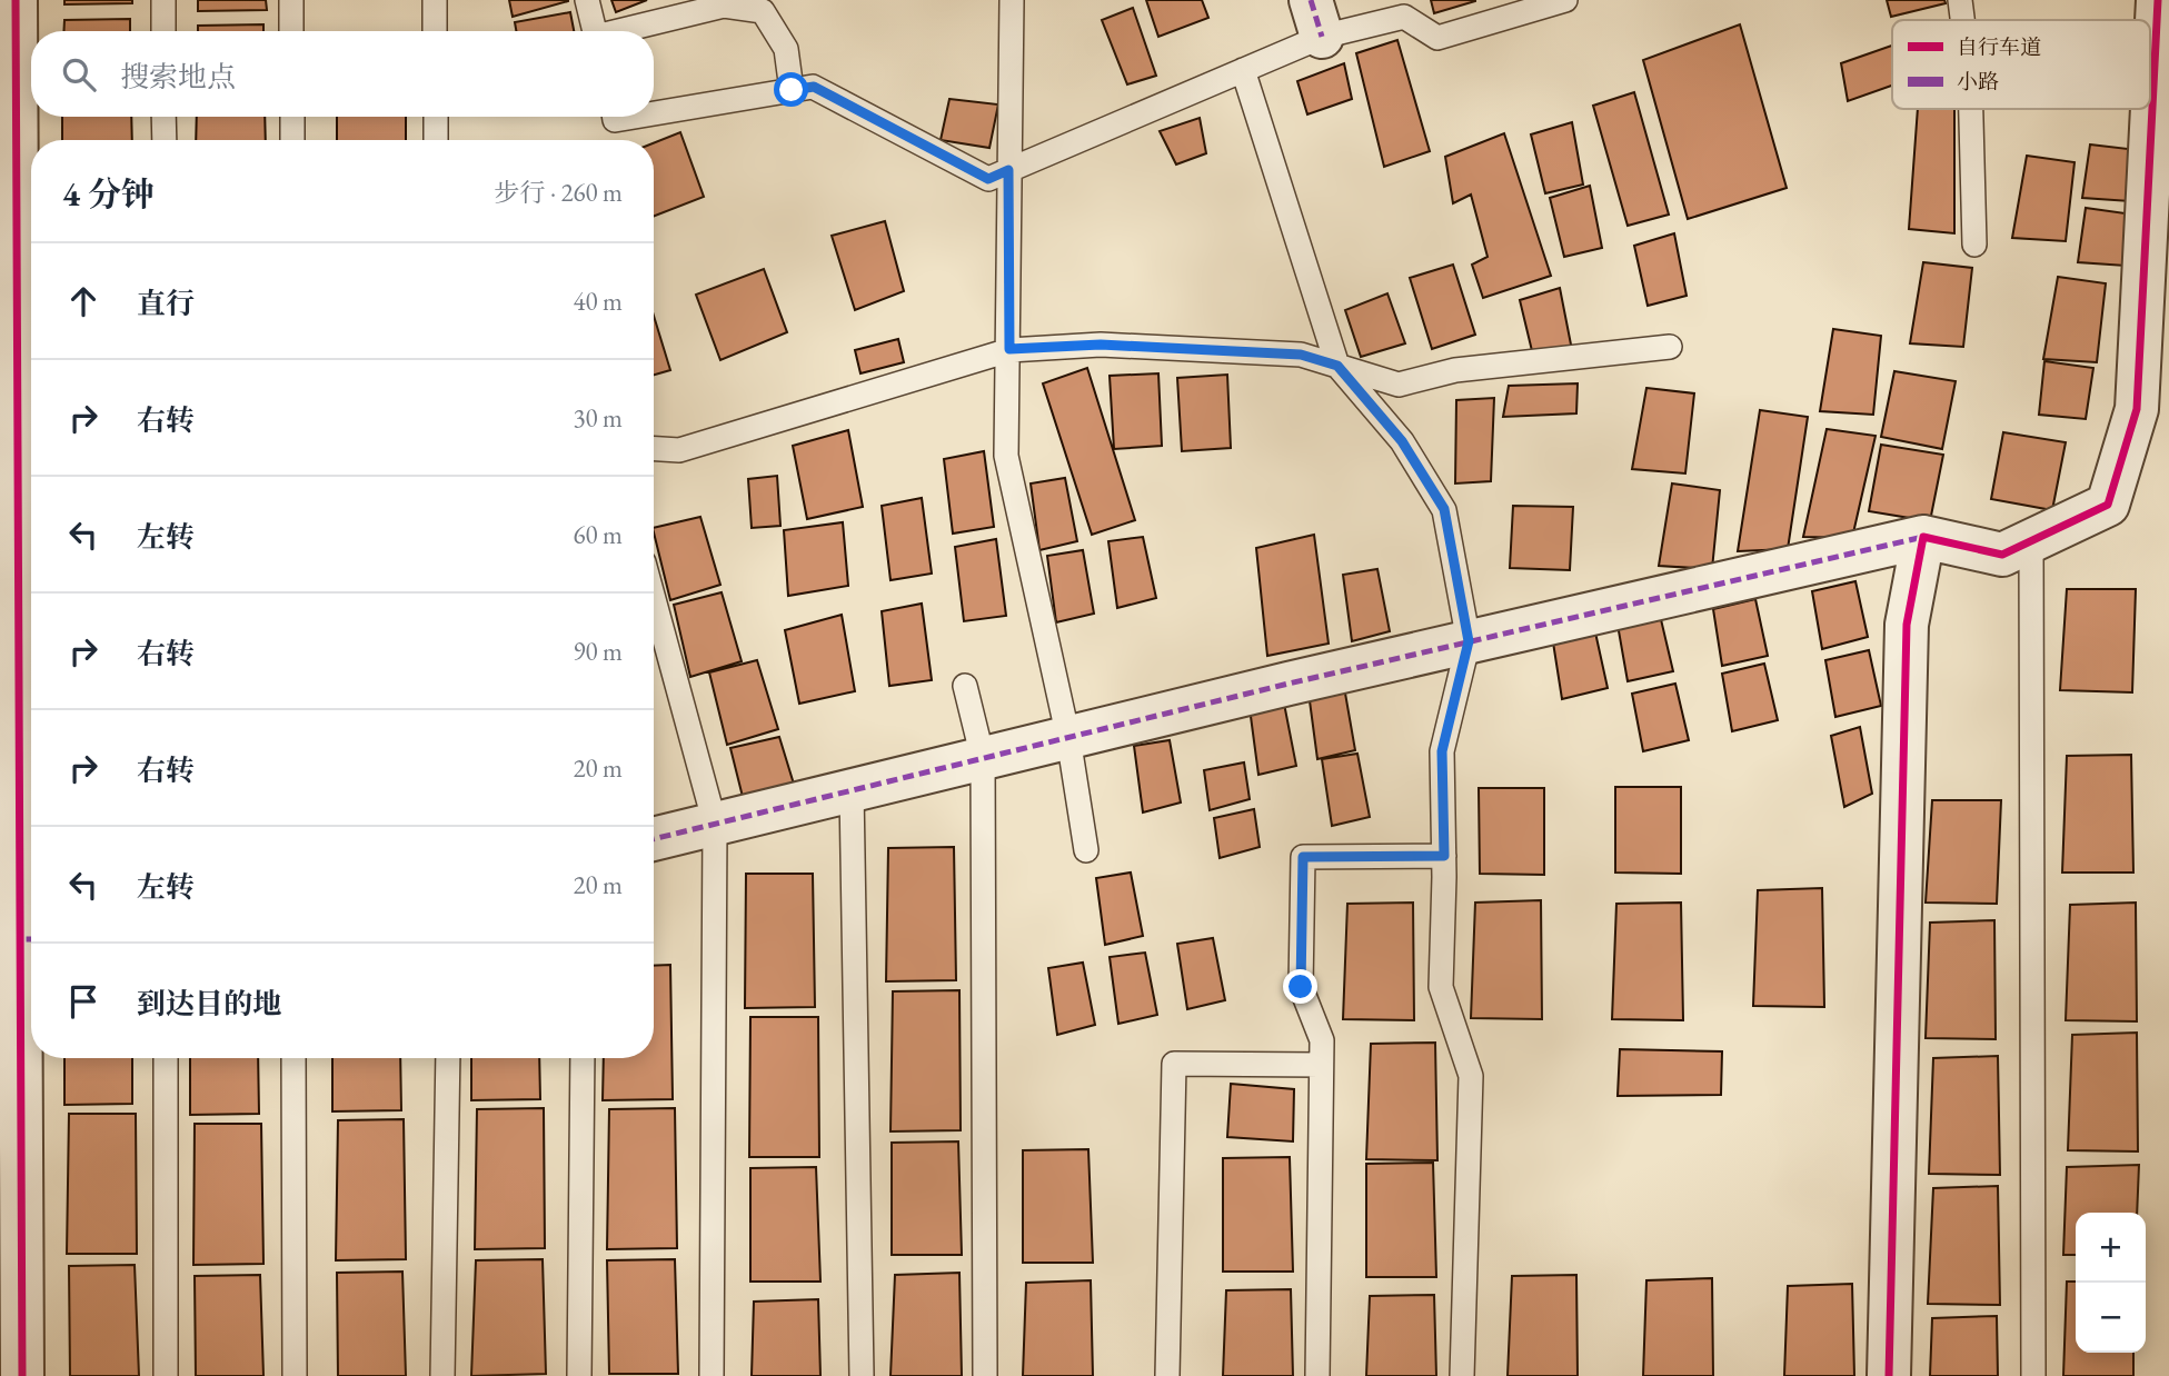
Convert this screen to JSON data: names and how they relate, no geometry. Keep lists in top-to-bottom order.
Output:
{
  "legend": ["自行车道", "小路"],
  "page": {
    "search": "搜索地点",
    "heading": ["4 分钟", "步行 · 260 m"],
    "list": [
      ["直行", "40 m"],
      ["右转", "30 m"],
      ["左转", "60 m"],
      ["右转", "90 m"],
      ["右转", "20 m"],
      ["左转", "20 m"],
      "到达目的地"
    ],
    "map_buttons": ["+", "−"]
  }
}
